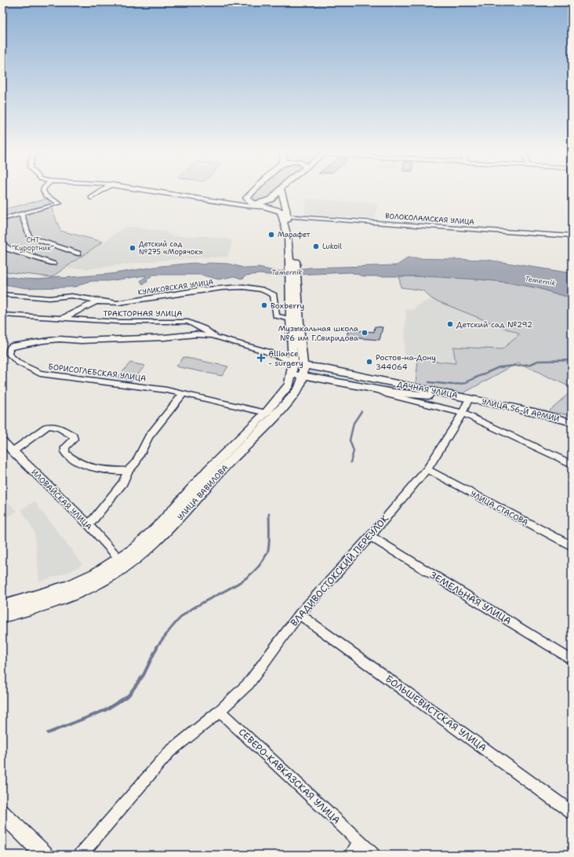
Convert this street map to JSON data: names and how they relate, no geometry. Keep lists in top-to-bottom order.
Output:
{
  "streets": {
    "main road": ["ДАЧНАЯ УЛИЦА", "УЛИЦА 56-Й АРМИИ", "УЛИЦА ВАВИЛОВА"],
    "street": [
      "ВОЛОКОЛАМСКАЯ УЛИЦА",
      "КУЛИКОВСКАЯ УЛИЦА",
      "ТРАКТОРНАЯ УЛИЦА",
      "БОРИСОГЛЕБСКАЯ УЛИЦА",
      "ИЛОВАЙСКАЯ УЛИЦА",
      "УЛИЦА СТАСОВА",
      "ВЛАДИВОСТОКСКИЙ ПЕРЕУЛОК",
      "ЗЕМЕЛЬНАЯ УЛИЦА",
      "БОЛЬШЕВИСТСКАЯ УЛИЦА",
      "СЕВЕРО-КАВКАЗСКАЯ УЛИЦА"
    ]
  },
  "crossings": [
    ["КУЛИКОВСКАЯ УЛИЦА", "ТРАКТОРНАЯ УЛИЦА"],
    ["КУЛИКОВСКАЯ УЛИЦА", "УЛИЦА ВАВИЛОВА"],
    ["ТРАКТОРНАЯ УЛИЦА", "БОРИСОГЛЕБСКАЯ УЛИЦА"],
    ["ТРАКТОРНАЯ УЛИЦА", "ДАЧНАЯ УЛИЦА"],
    ["ТРАКТОРНАЯ УЛИЦА", "УЛИЦА ВАВИЛОВА"],
    ["БОРИСОГЛЕБСКАЯ УЛИЦА", "УЛИЦА ВАВИЛОВА"],
    ["ДАЧНАЯ УЛИЦА", "УЛИЦА 56-Й АРМИИ"],
    ["ДАЧНАЯ УЛИЦА", "УЛИЦА ВАВИЛОВА"],
    ["ДАЧНАЯ УЛИЦА", "ВЛАДИВОСТОКСКИЙ ПЕРЕУЛОК"],
    ["УЛИЦА 56-Й АРМИИ", "ВЛАДИВОСТОКСКИЙ ПЕРЕУЛОК"],
    ["УЛИЦА ВАВИЛОВА", "ИЛОВАЙСКАЯ УЛИЦА"],
    ["УЛИЦА СТАСОВА", "ВЛАДИВОСТОКСКИЙ ПЕРЕУЛОК"],
    ["ВЛАДИВОСТОКСКИЙ ПЕРЕУЛОК", "ЗЕМЕЛЬНАЯ УЛИЦА"],
    ["ВЛАДИВОСТОКСКИЙ ПЕРЕУЛОК", "БОЛЬШЕВИСТСКАЯ УЛИЦА"],
    ["ВЛАДИВОСТОКСКИЙ ПЕРЕУЛОК", "СЕВЕРО-КАВКАЗСКАЯ УЛИЦА"]
  ],
  "water": ["Temernik"],
  "parks": ["СНТ \"Курортник\""],
  "places": {
    "other": [
      "Марафет",
      "Lukoil",
      "Детский сад №275 «Морячок»",
      "Boxberry",
      "Детский сад №292",
      "Музыкальная школа №6 им Г.Свиридова",
      "Ростов-на-Дону 344064"
    ],
    "health": ["Alliance - surgery"]
  }
}
